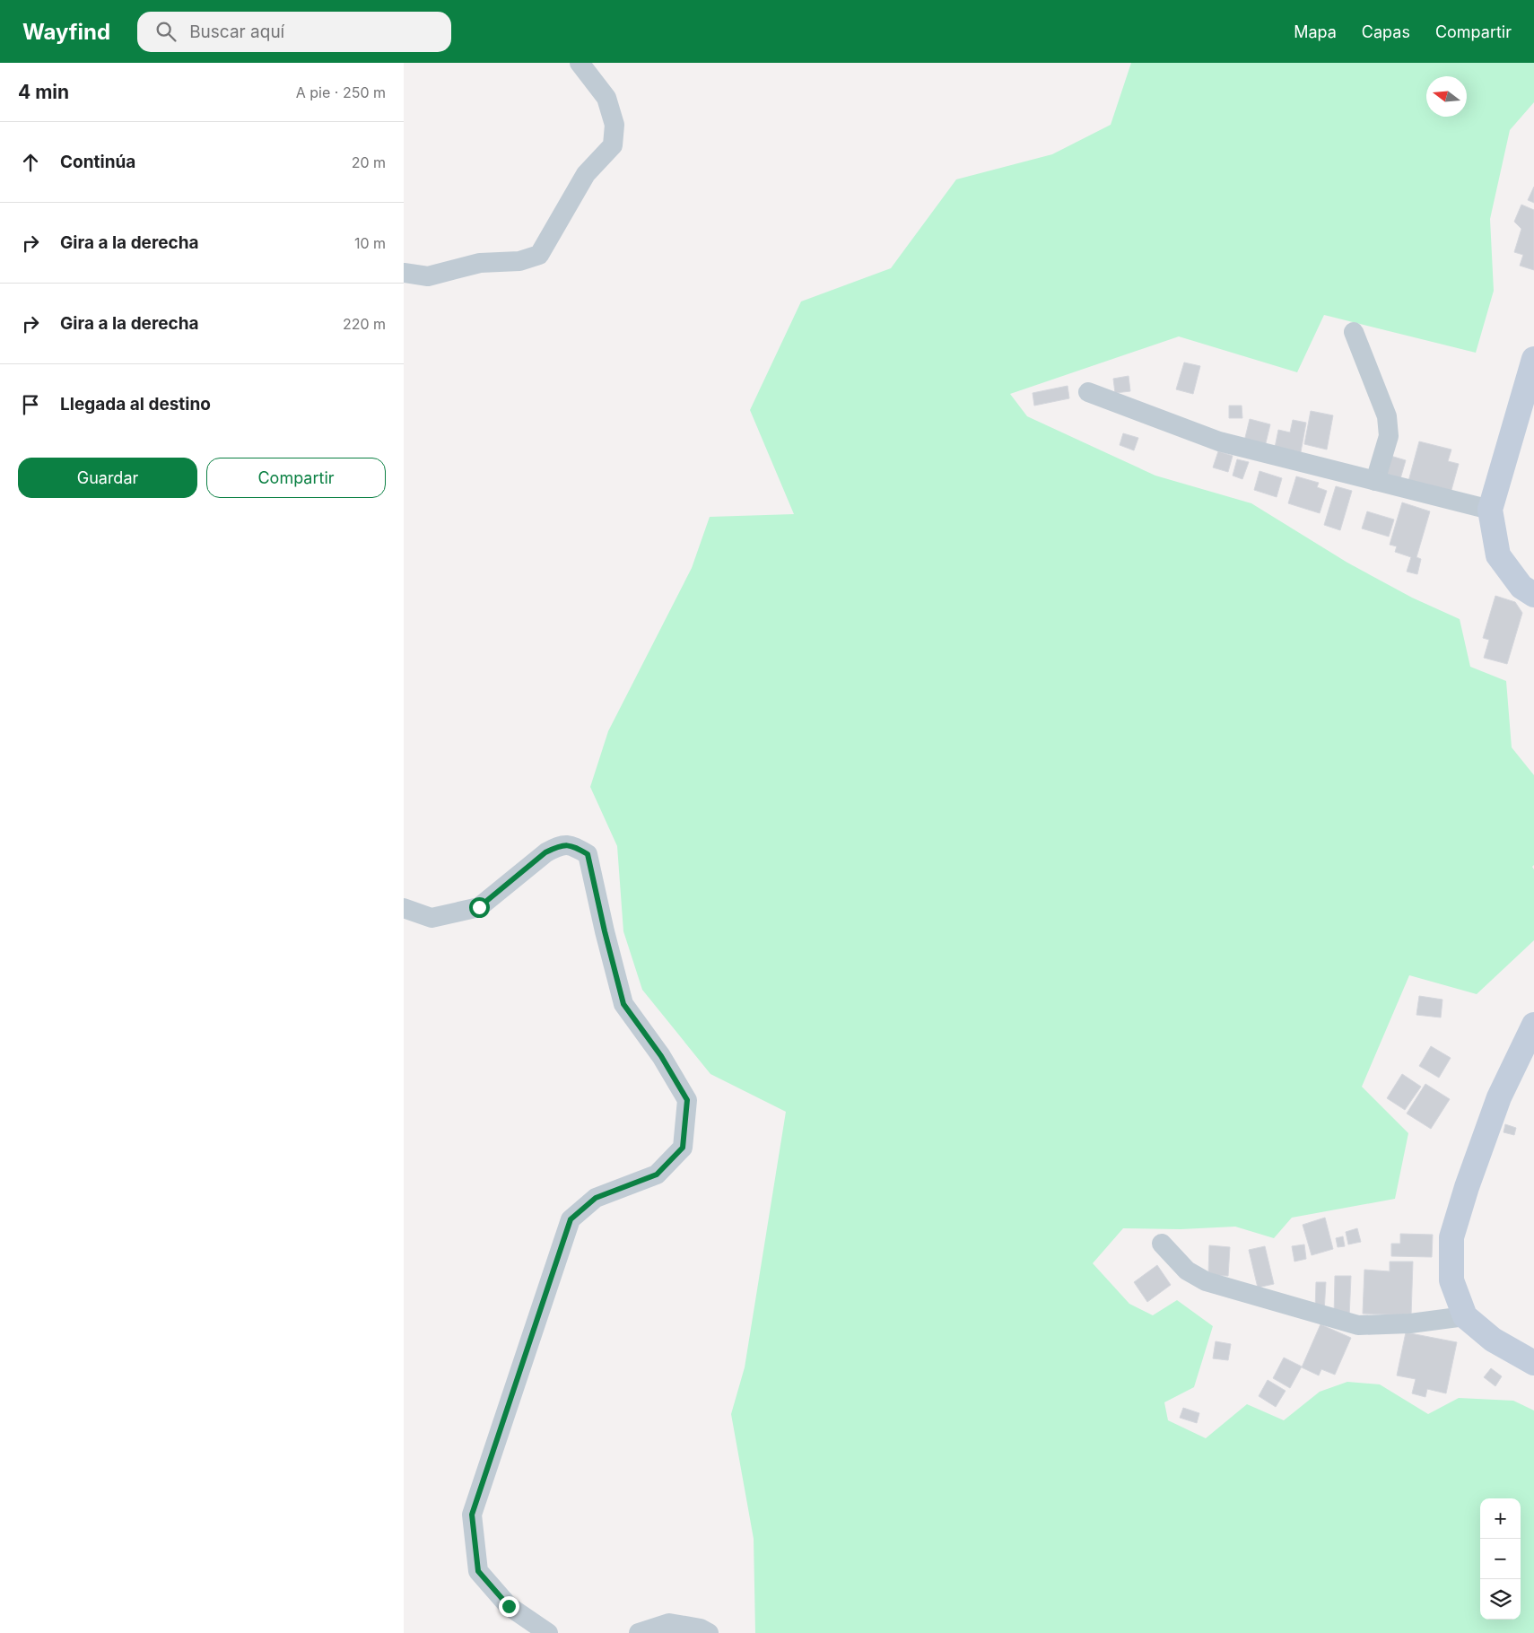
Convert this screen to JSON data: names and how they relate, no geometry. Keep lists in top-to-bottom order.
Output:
{
  "north": "left",
  "page": {
    "header": "Wayfind",
    "search": "Buscar aquí",
    "nav": ["Mapa", "Capas", "Compartir"],
    "heading": ["4 min", "A pie · 250 m"],
    "list": [
      ["Continúa", "20 m"],
      ["Gira a la derecha", "10 m"],
      ["Gira a la derecha", "220 m"],
      "Llegada al destino"
    ],
    "buttons": ["Guardar", "Compartir"],
    "map_buttons": ["+", "−"]
  }
}
